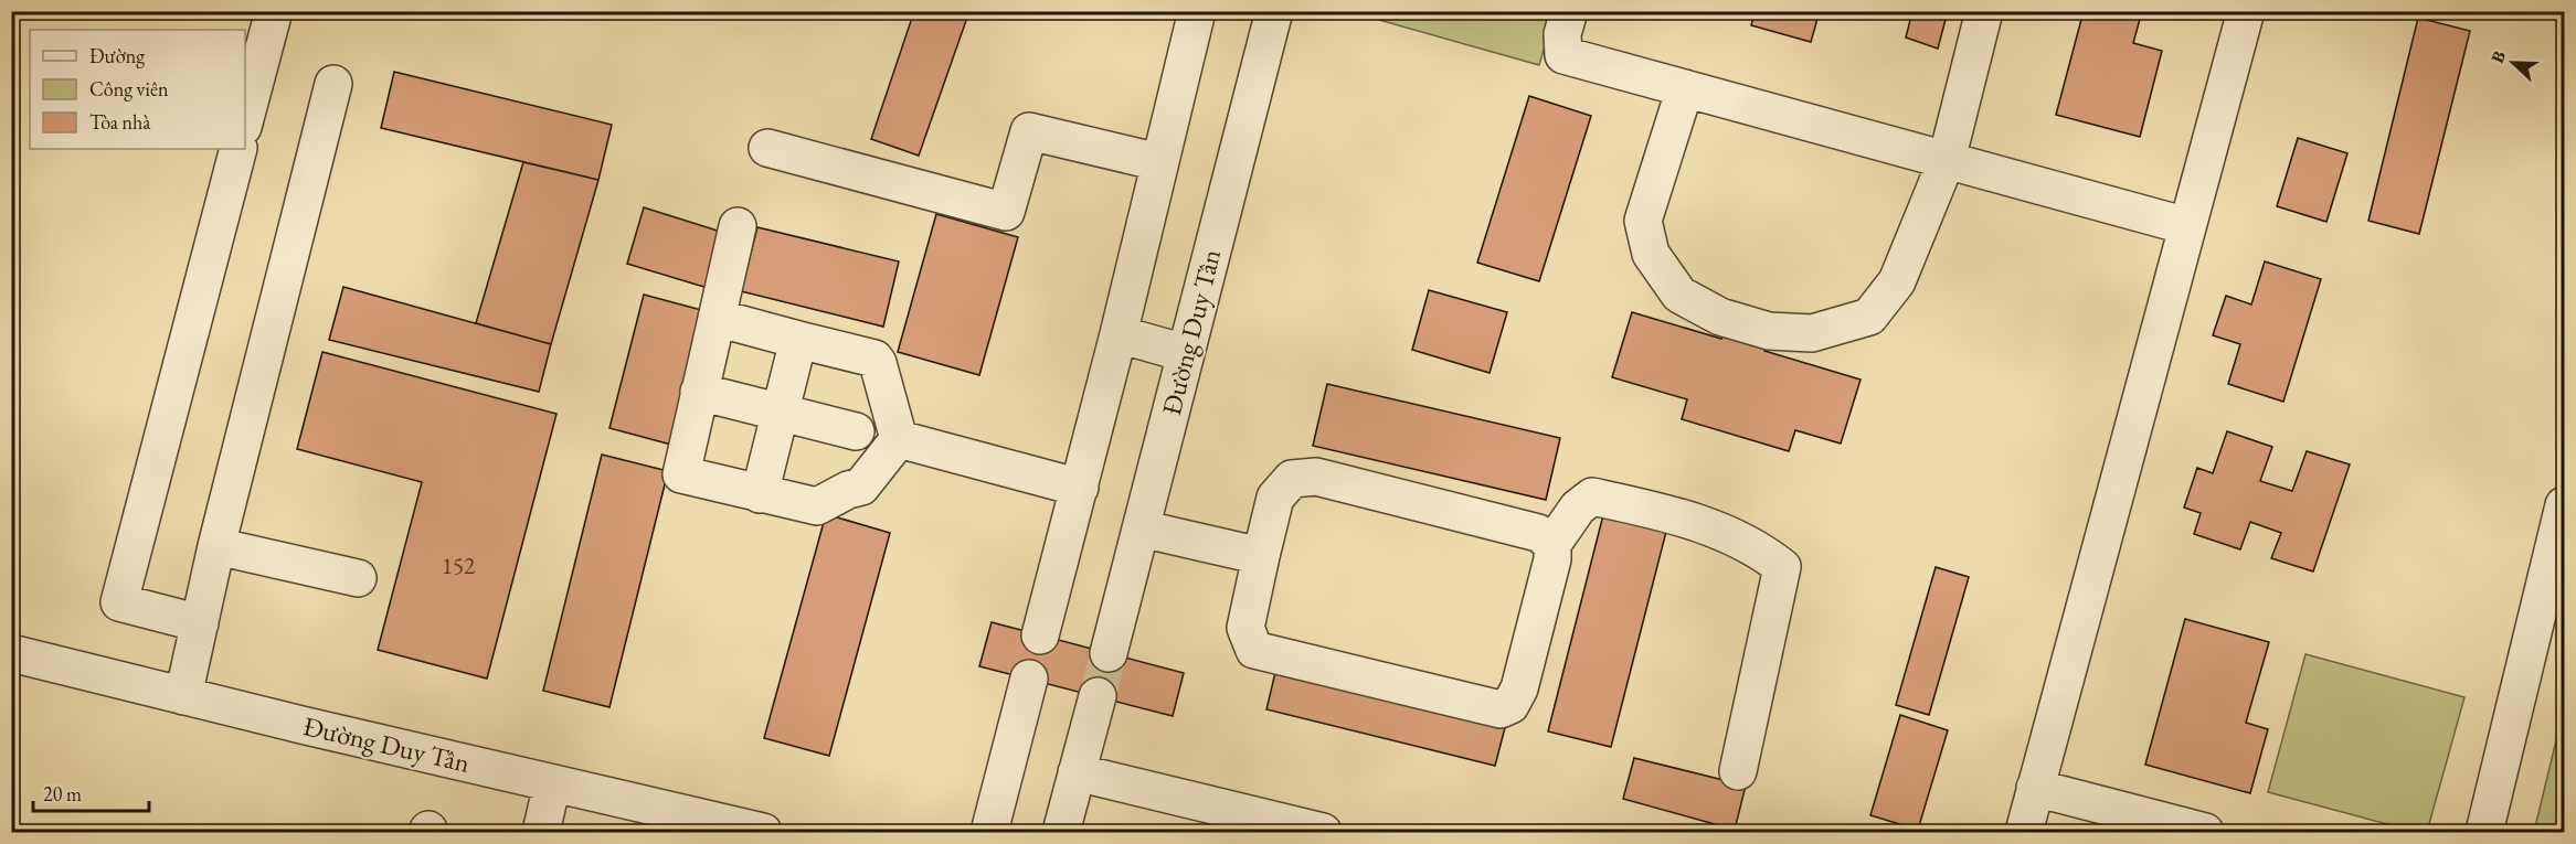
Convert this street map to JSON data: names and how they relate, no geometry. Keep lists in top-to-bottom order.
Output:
{
  "streets": {
    "street": ["Đường Duy Tân"]
  },
  "house_numbers": ["152"],
  "legend": ["Đường", "Công viên", "Tòa nhà"],
  "scale_bar": "20 m",
  "north": "left"
}
